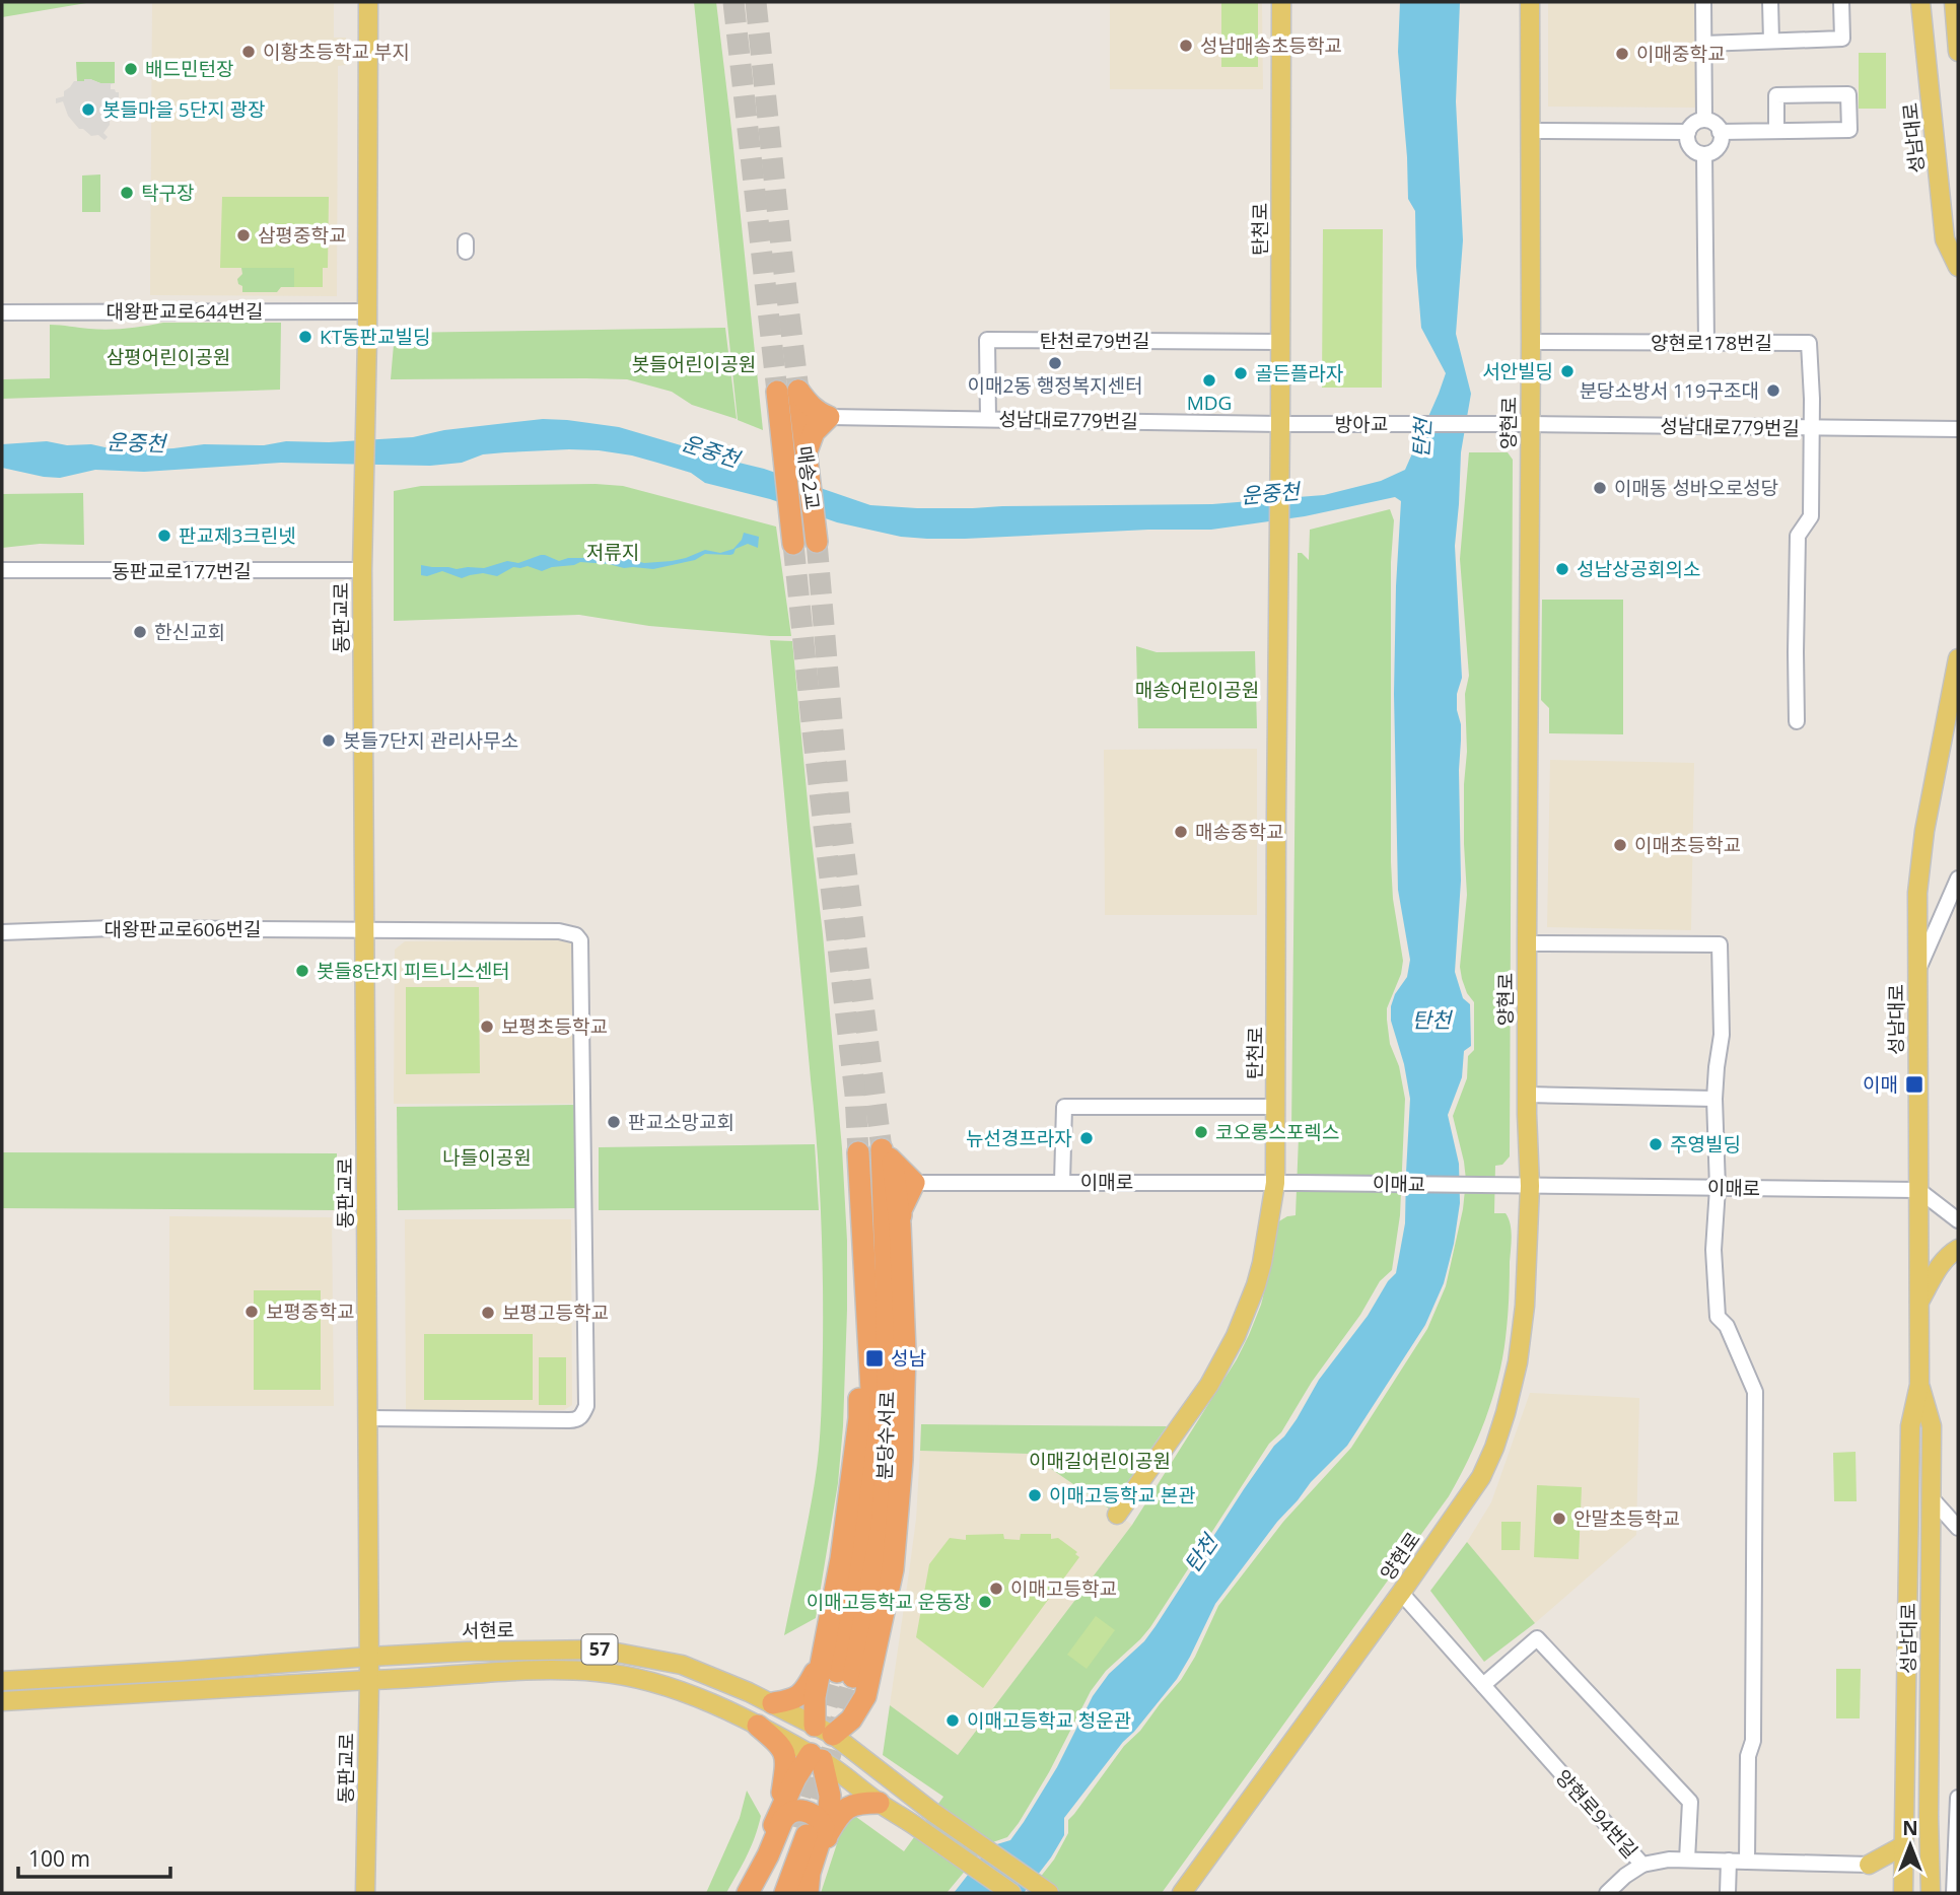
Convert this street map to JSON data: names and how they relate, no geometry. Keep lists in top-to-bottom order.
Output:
{
  "streets": {
    "highway": ["매송2교", "분당수서로"],
    "main road": [
      "성남대로",
      "탄천로",
      "양현로",
      "동판교로",
      "서현로",
      "57"
    ],
    "street": [
      "대왕판교로644번길",
      "탄천로79번길",
      "양현로178번길",
      "성남대로779번길",
      "방아교",
      "동판교로177번길",
      "대왕판교로606번길",
      "이매로",
      "이매교",
      "양현로94번길"
    ]
  },
  "crossings": [
    ["성남대로", "이매로"],
    ["탄천로", "탄천로79번길"],
    ["탄천로", "성남대로779번길"],
    ["탄천로", "이매로"],
    ["대왕판교로644번길", "동판교로"],
    ["탄천로79번길", "성남대로779번길"],
    ["양현로178번길", "성남대로779번길"],
    ["양현로178번길", "양현로"],
    ["성남대로779번길", "양현로"],
    ["성남대로779번길", "방아교"],
    ["성남대로779번길", "매송2교"],
    ["양현로", "이매로"],
    ["양현로", "양현로94번길"],
    ["동판교로177번길", "동판교로"],
    ["동판교로", "대왕판교로606번길"],
    ["동판교로", "서현로"],
    ["이매로", "이매교"]
  ],
  "water": ["탄천", "운중천"],
  "parks": [
    "삼평어린이공원",
    "봇들어린이공원",
    "저류지",
    "매송어린이공원",
    "나들이공원",
    "이매길어린이공원"
  ],
  "places": {
    "other": [
      "성남매송초등학교",
      "이황초등학교 부지",
      "이매중학교",
      "배드민턴장",
      "봇들마을 5단지 광장",
      "탁구장",
      "삼평중학교",
      "KT동판교빌딩",
      "이매2동 행정복지센터",
      "서안빌딩",
      "골든플라자",
      "MDG",
      "분당소방서 119구조대",
      "이매동 성바오로성당",
      "판교제3크린넷",
      "성남상공회의소",
      "한신교회",
      "봇들7단지 관리사무소",
      "매송중학교",
      "이매초등학교",
      "봇들8단지 피트니스센터",
      "보평초등학교",
      "판교소망교회",
      "코오롱스포렉스",
      "뉴선경프라자",
      "주영빌딩",
      "보평중학교",
      "보평고등학교",
      "이매고등학교 본관",
      "안말초등학교",
      "이매고등학교",
      "이매고등학교 운동장",
      "이매고등학교 청운관"
    ],
    "transit": ["이매", "성남"]
  },
  "scale_bar": "100 m",
  "north": "top"
}
